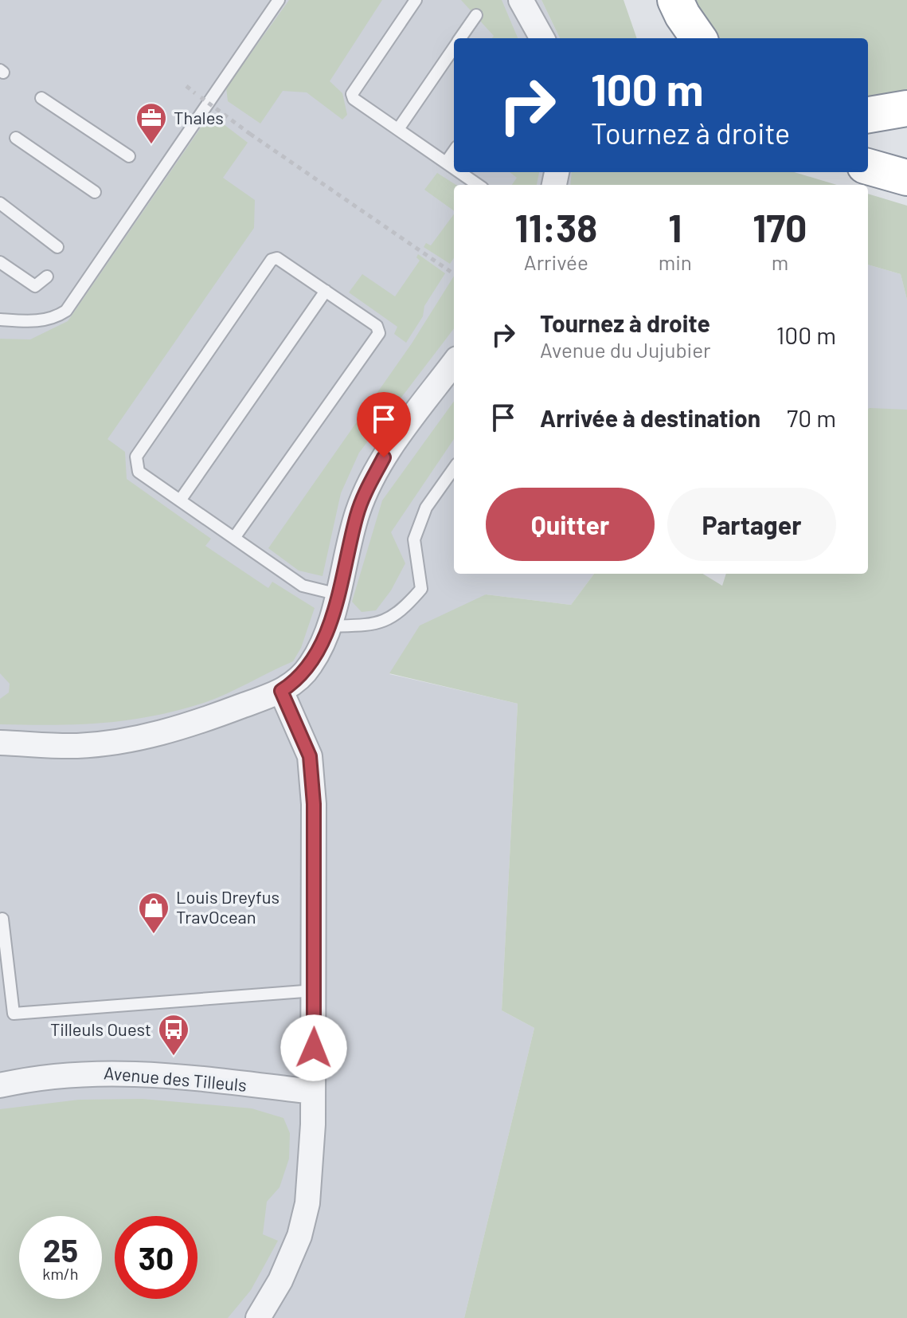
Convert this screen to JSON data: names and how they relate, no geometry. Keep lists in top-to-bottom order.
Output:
{
  "streets": {
    "street": ["Avenue des Tilleuls"]
  },
  "places": {
    "office": ["Thales"],
    "shop": ["Louis Dreyfus TravOcean"],
    "bus stop": ["Tilleuls Ouest"]
  },
  "page": {
    "turn": ["100 m", "Tournez à droite"],
    "eta": [
      "11:38",
      "Arrivée",
      "1",
      "min",
      "170",
      "m"
    ],
    "list": [
      {
        "name": "Tournez à droite",
        "note": "Avenue du Jujubier",
        "value": "100 m"
      },
      {
        "name": "Arrivée à destination",
        "value": "70 m"
      }
    ],
    "buttons": ["Quitter", "Partager"],
    "speed": "25 km/h",
    "limit": "30"
  }
}
